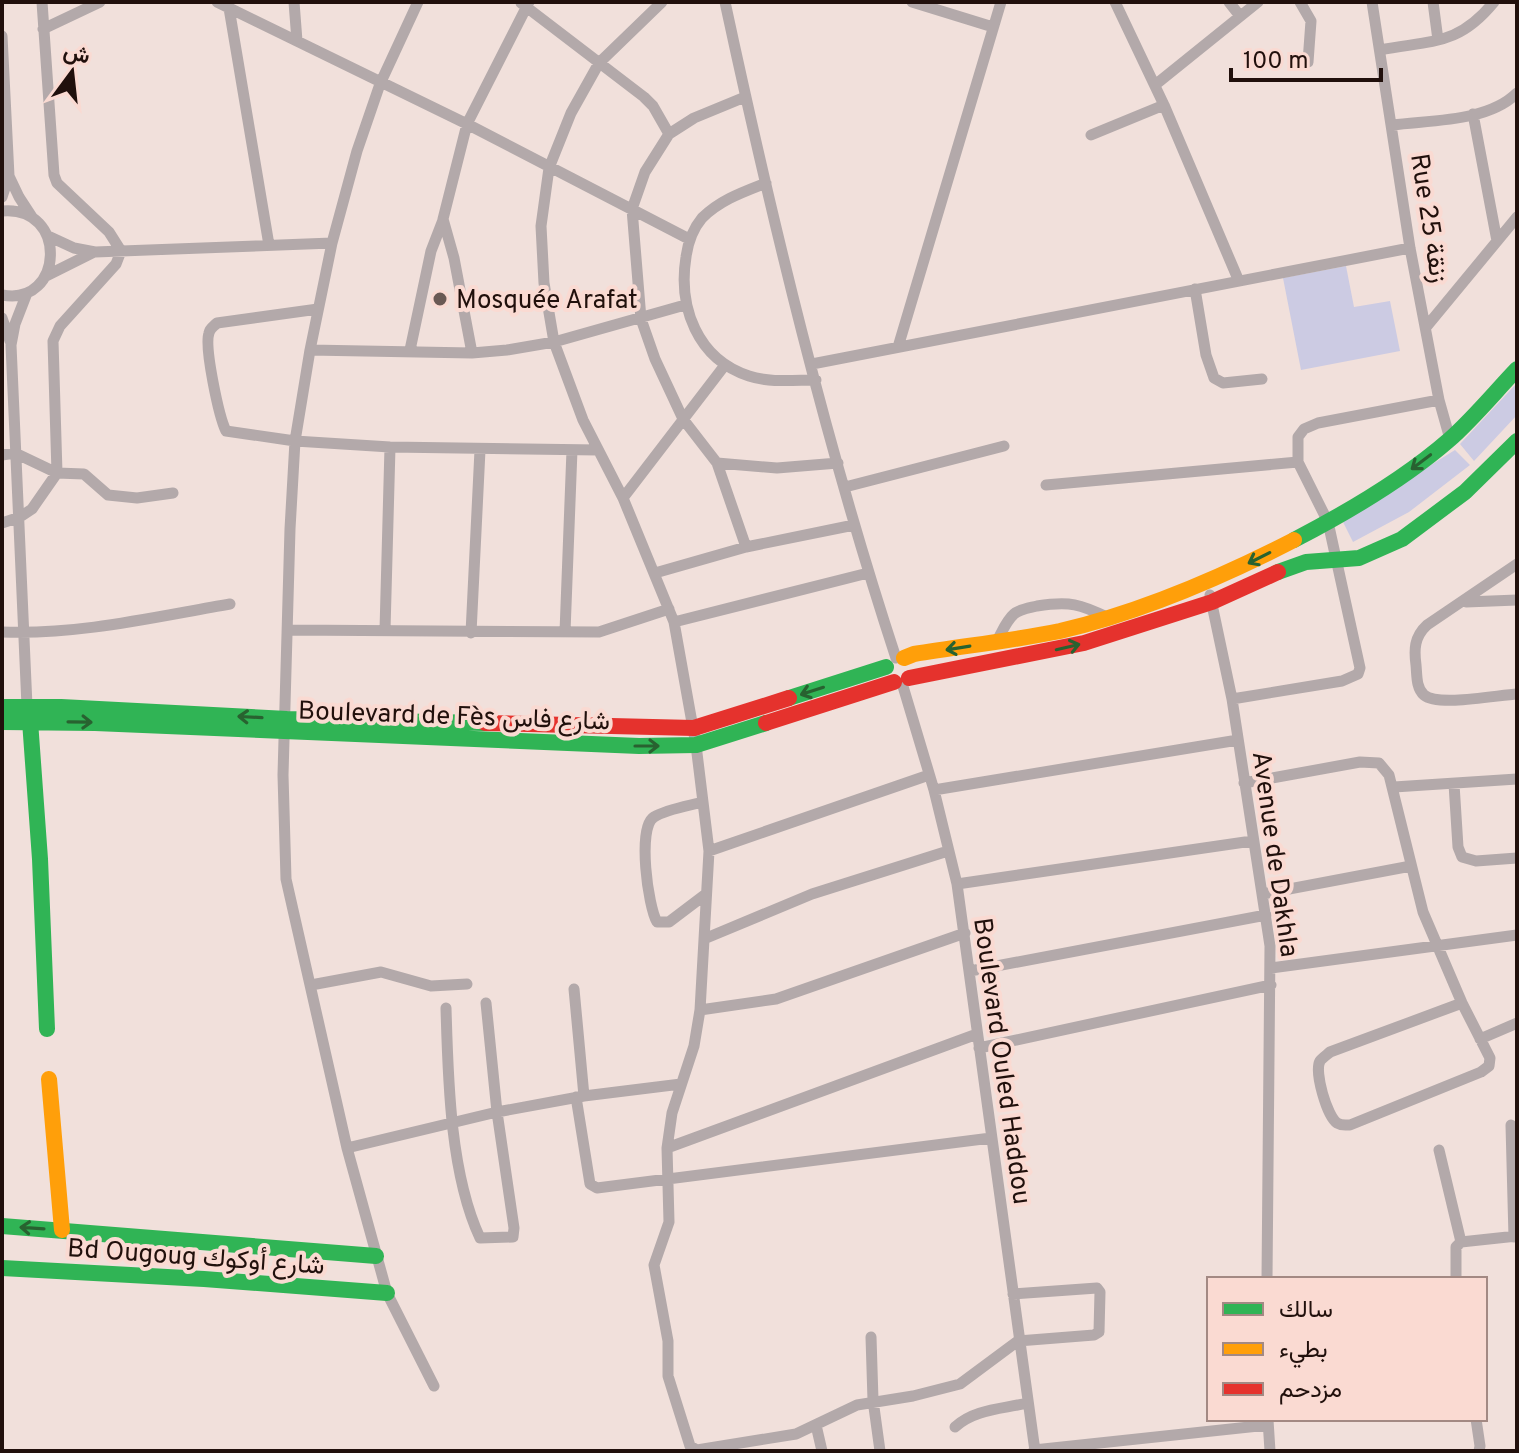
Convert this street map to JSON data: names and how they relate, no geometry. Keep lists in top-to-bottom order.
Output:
{
  "streets": {
    "main road": ["Boulevard de Fès شارع فاس", "Bd Ougoug شارع أوكوك"],
    "street": ["Rue 25 زنقة", "Avenue de Dakhla", "Boulevard Ouled Haddou"]
  },
  "crossings": [
    ["Rue 25 زنقة", "Boulevard de Fès شارع فاس"],
    ["Boulevard de Fès شارع فاس", "Avenue de Dakhla"],
    ["Boulevard de Fès شارع فاس", "Boulevard Ouled Haddou"]
  ],
  "places": ["Mosquée Arafat"],
  "legend": ["سالك", "بطيء", "مزدحم"],
  "scale_bar": "100 m",
  "north": "top"
}
